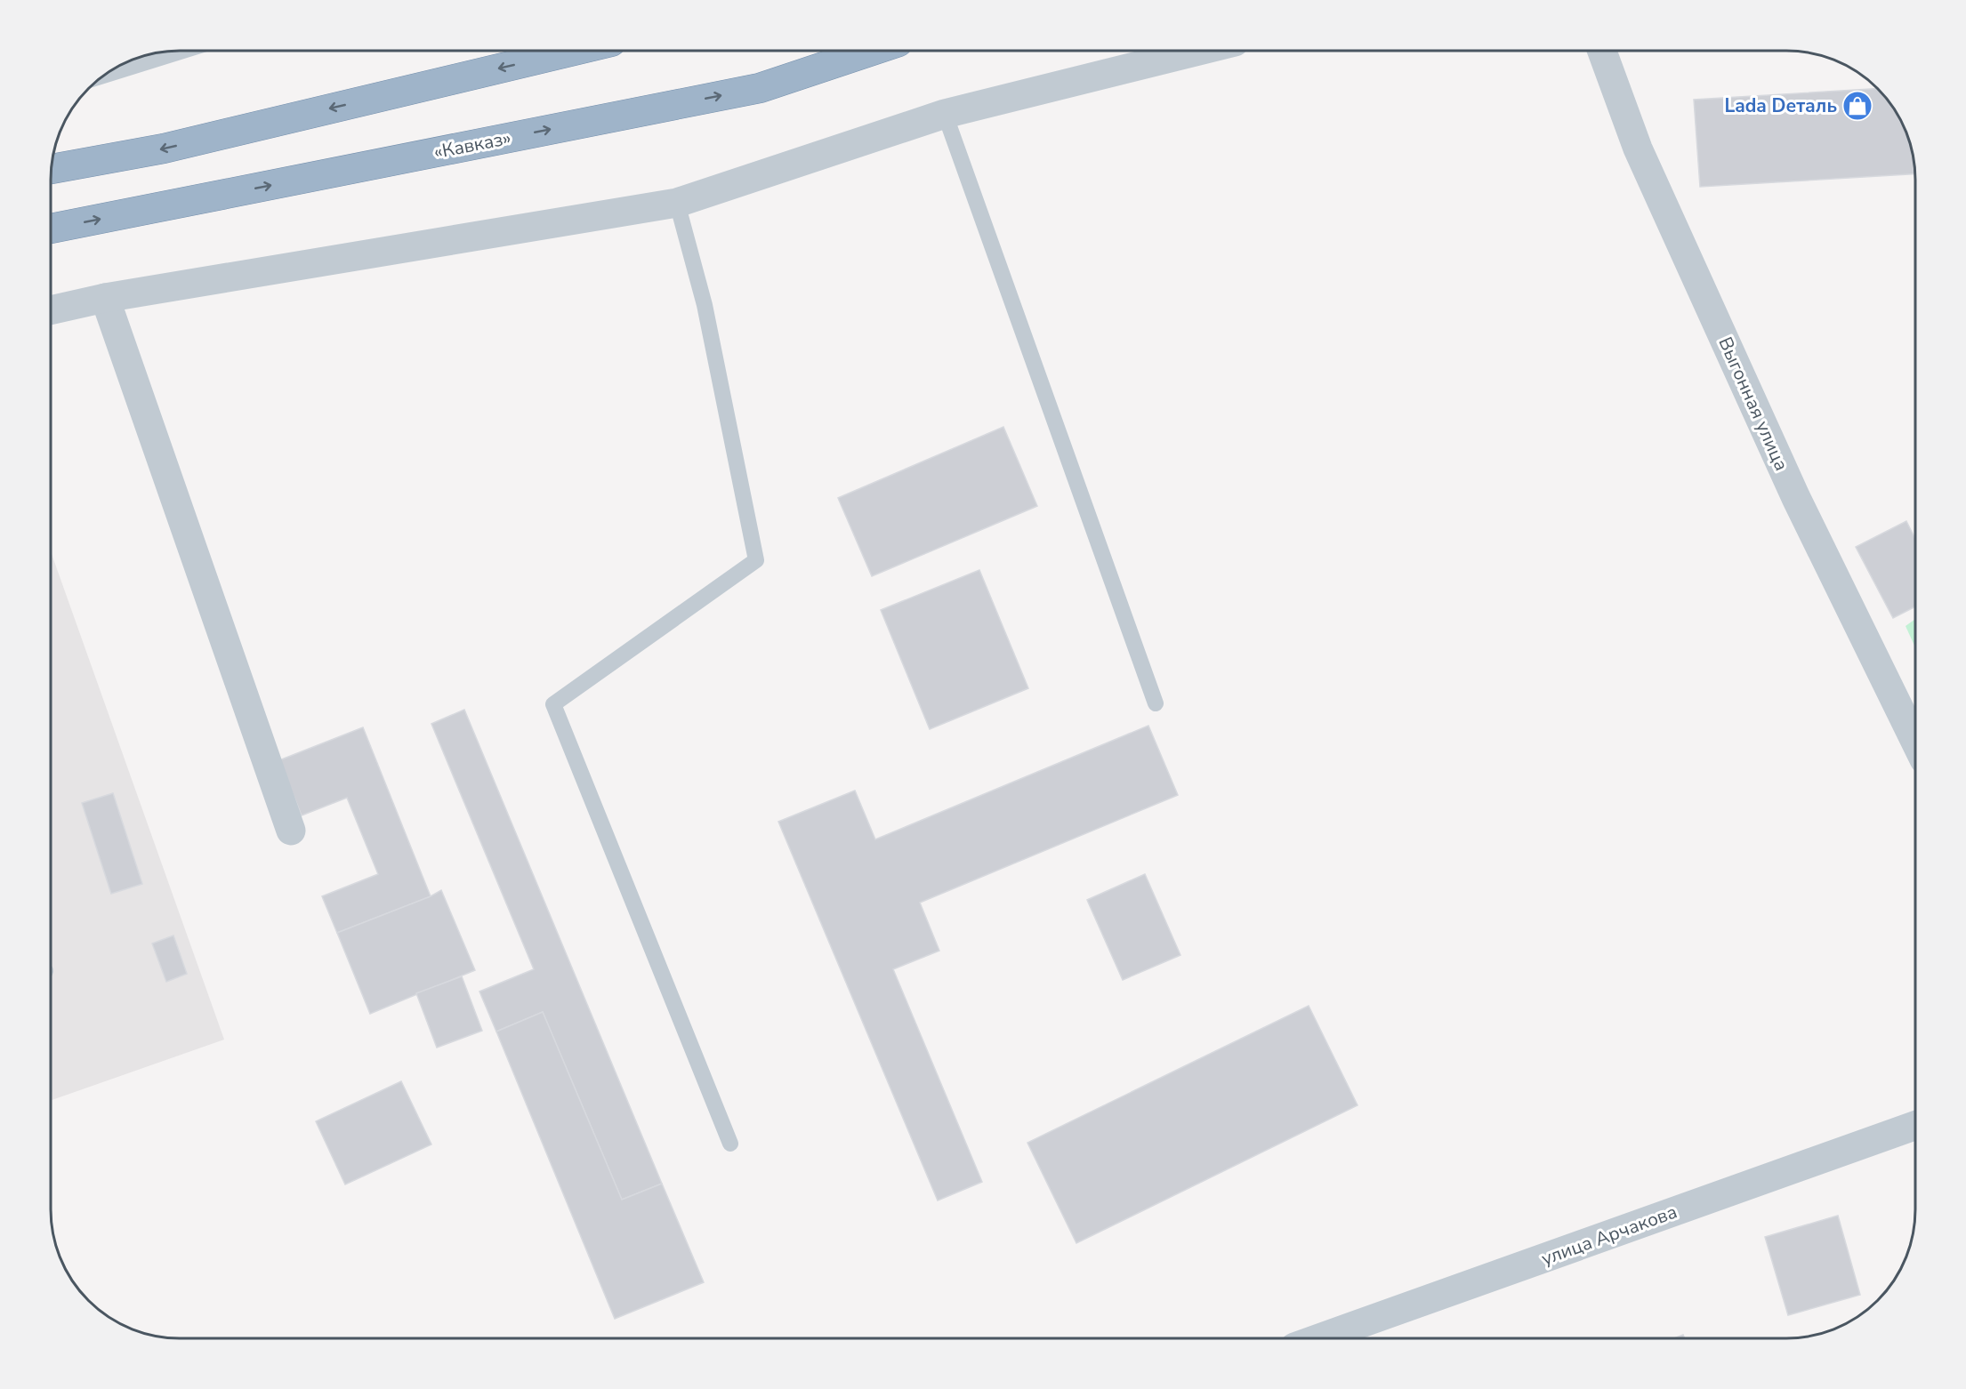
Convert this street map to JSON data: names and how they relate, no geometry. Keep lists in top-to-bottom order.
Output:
{
  "streets": {
    "highway": ["«Кавказ»"],
    "street": ["Выгонная улица", "улица Арчакова"]
  },
  "places": {
    "shop": ["Lada Dеталь"]
  }
}
